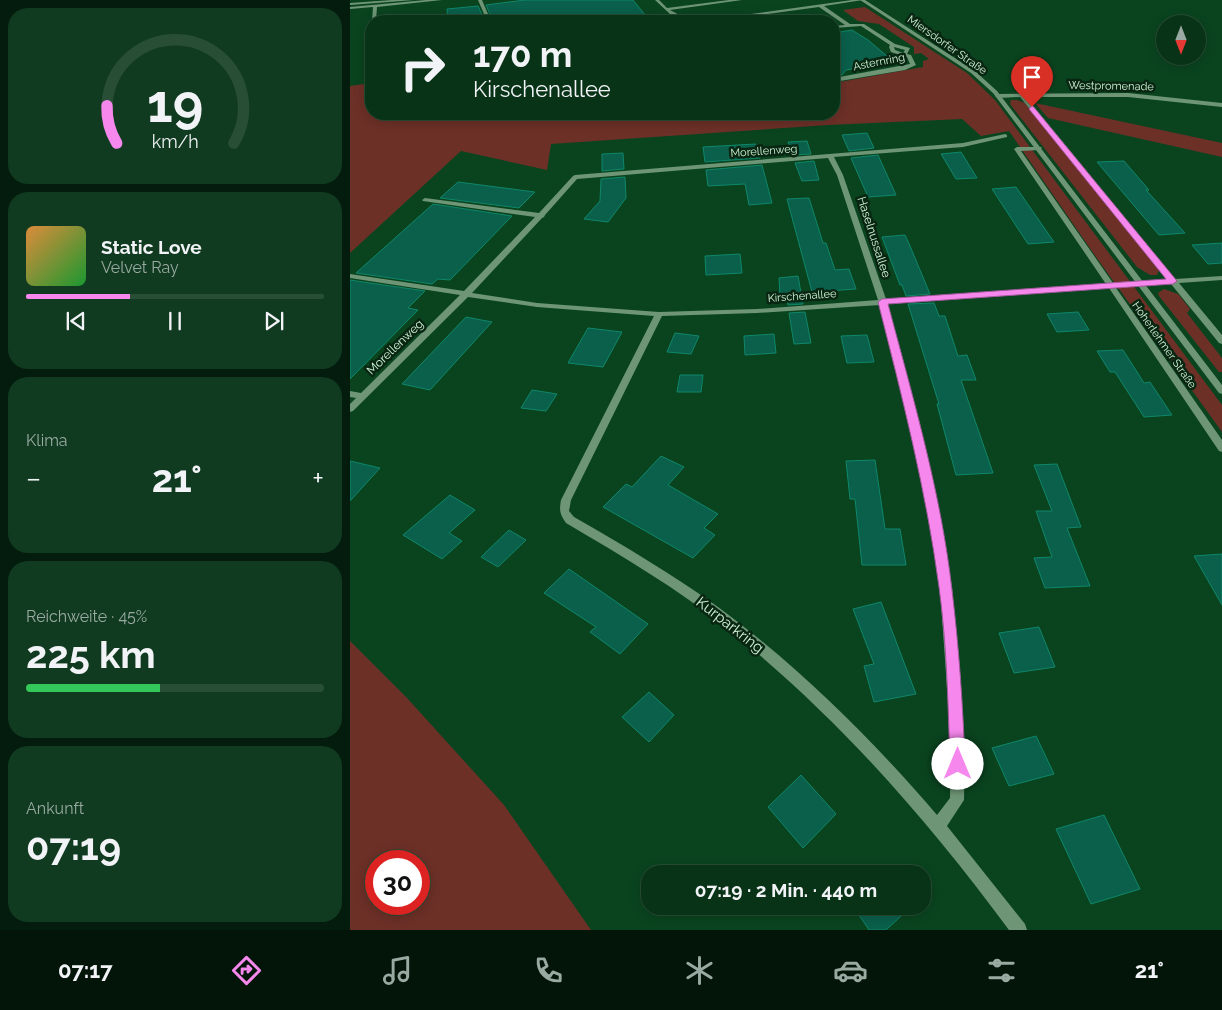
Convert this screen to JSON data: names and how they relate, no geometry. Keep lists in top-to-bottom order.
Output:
{
  "streets": {
    "street": [
      "Miersdorfer Straße",
      "Asternring",
      "Westpromenade",
      "Morellenweg",
      "Haselnussallee",
      "Kirschenallee",
      "Hoherlehmer Straße",
      "Kurparkring"
    ]
  },
  "crossings": [
    ["Miersdorfer Straße", "Westpromenade"],
    ["Miersdorfer Straße", "Hoherlehmer Straße"],
    ["Westpromenade", "Hoherlehmer Straße"],
    ["Morellenweg", "Haselnussallee"],
    ["Morellenweg", "Kirschenallee"],
    ["Haselnussallee", "Kirschenallee"],
    ["Haselnussallee", "Kurparkring"],
    ["Kirschenallee", "Hoherlehmer Straße"],
    ["Kirschenallee", "Kurparkring"]
  ],
  "north": "bottom",
  "page": {
    "turn": ["170 m", "Kirschenallee"],
    "song": ["Static Love", "Velvet Ray"],
    "tile": [
      "Klima",
      ["Reichweite · 45%", "225 km"],
      ["Ankunft", "07:19"]
    ],
    "heat": ["−", "21°", "+"],
    "limit": "30",
    "trip": "07:19 · 2 Min. · 440 m",
    "tabs": ["07:17", "21°"],
    "gauge": ["19", "km/h"]
  }
}
